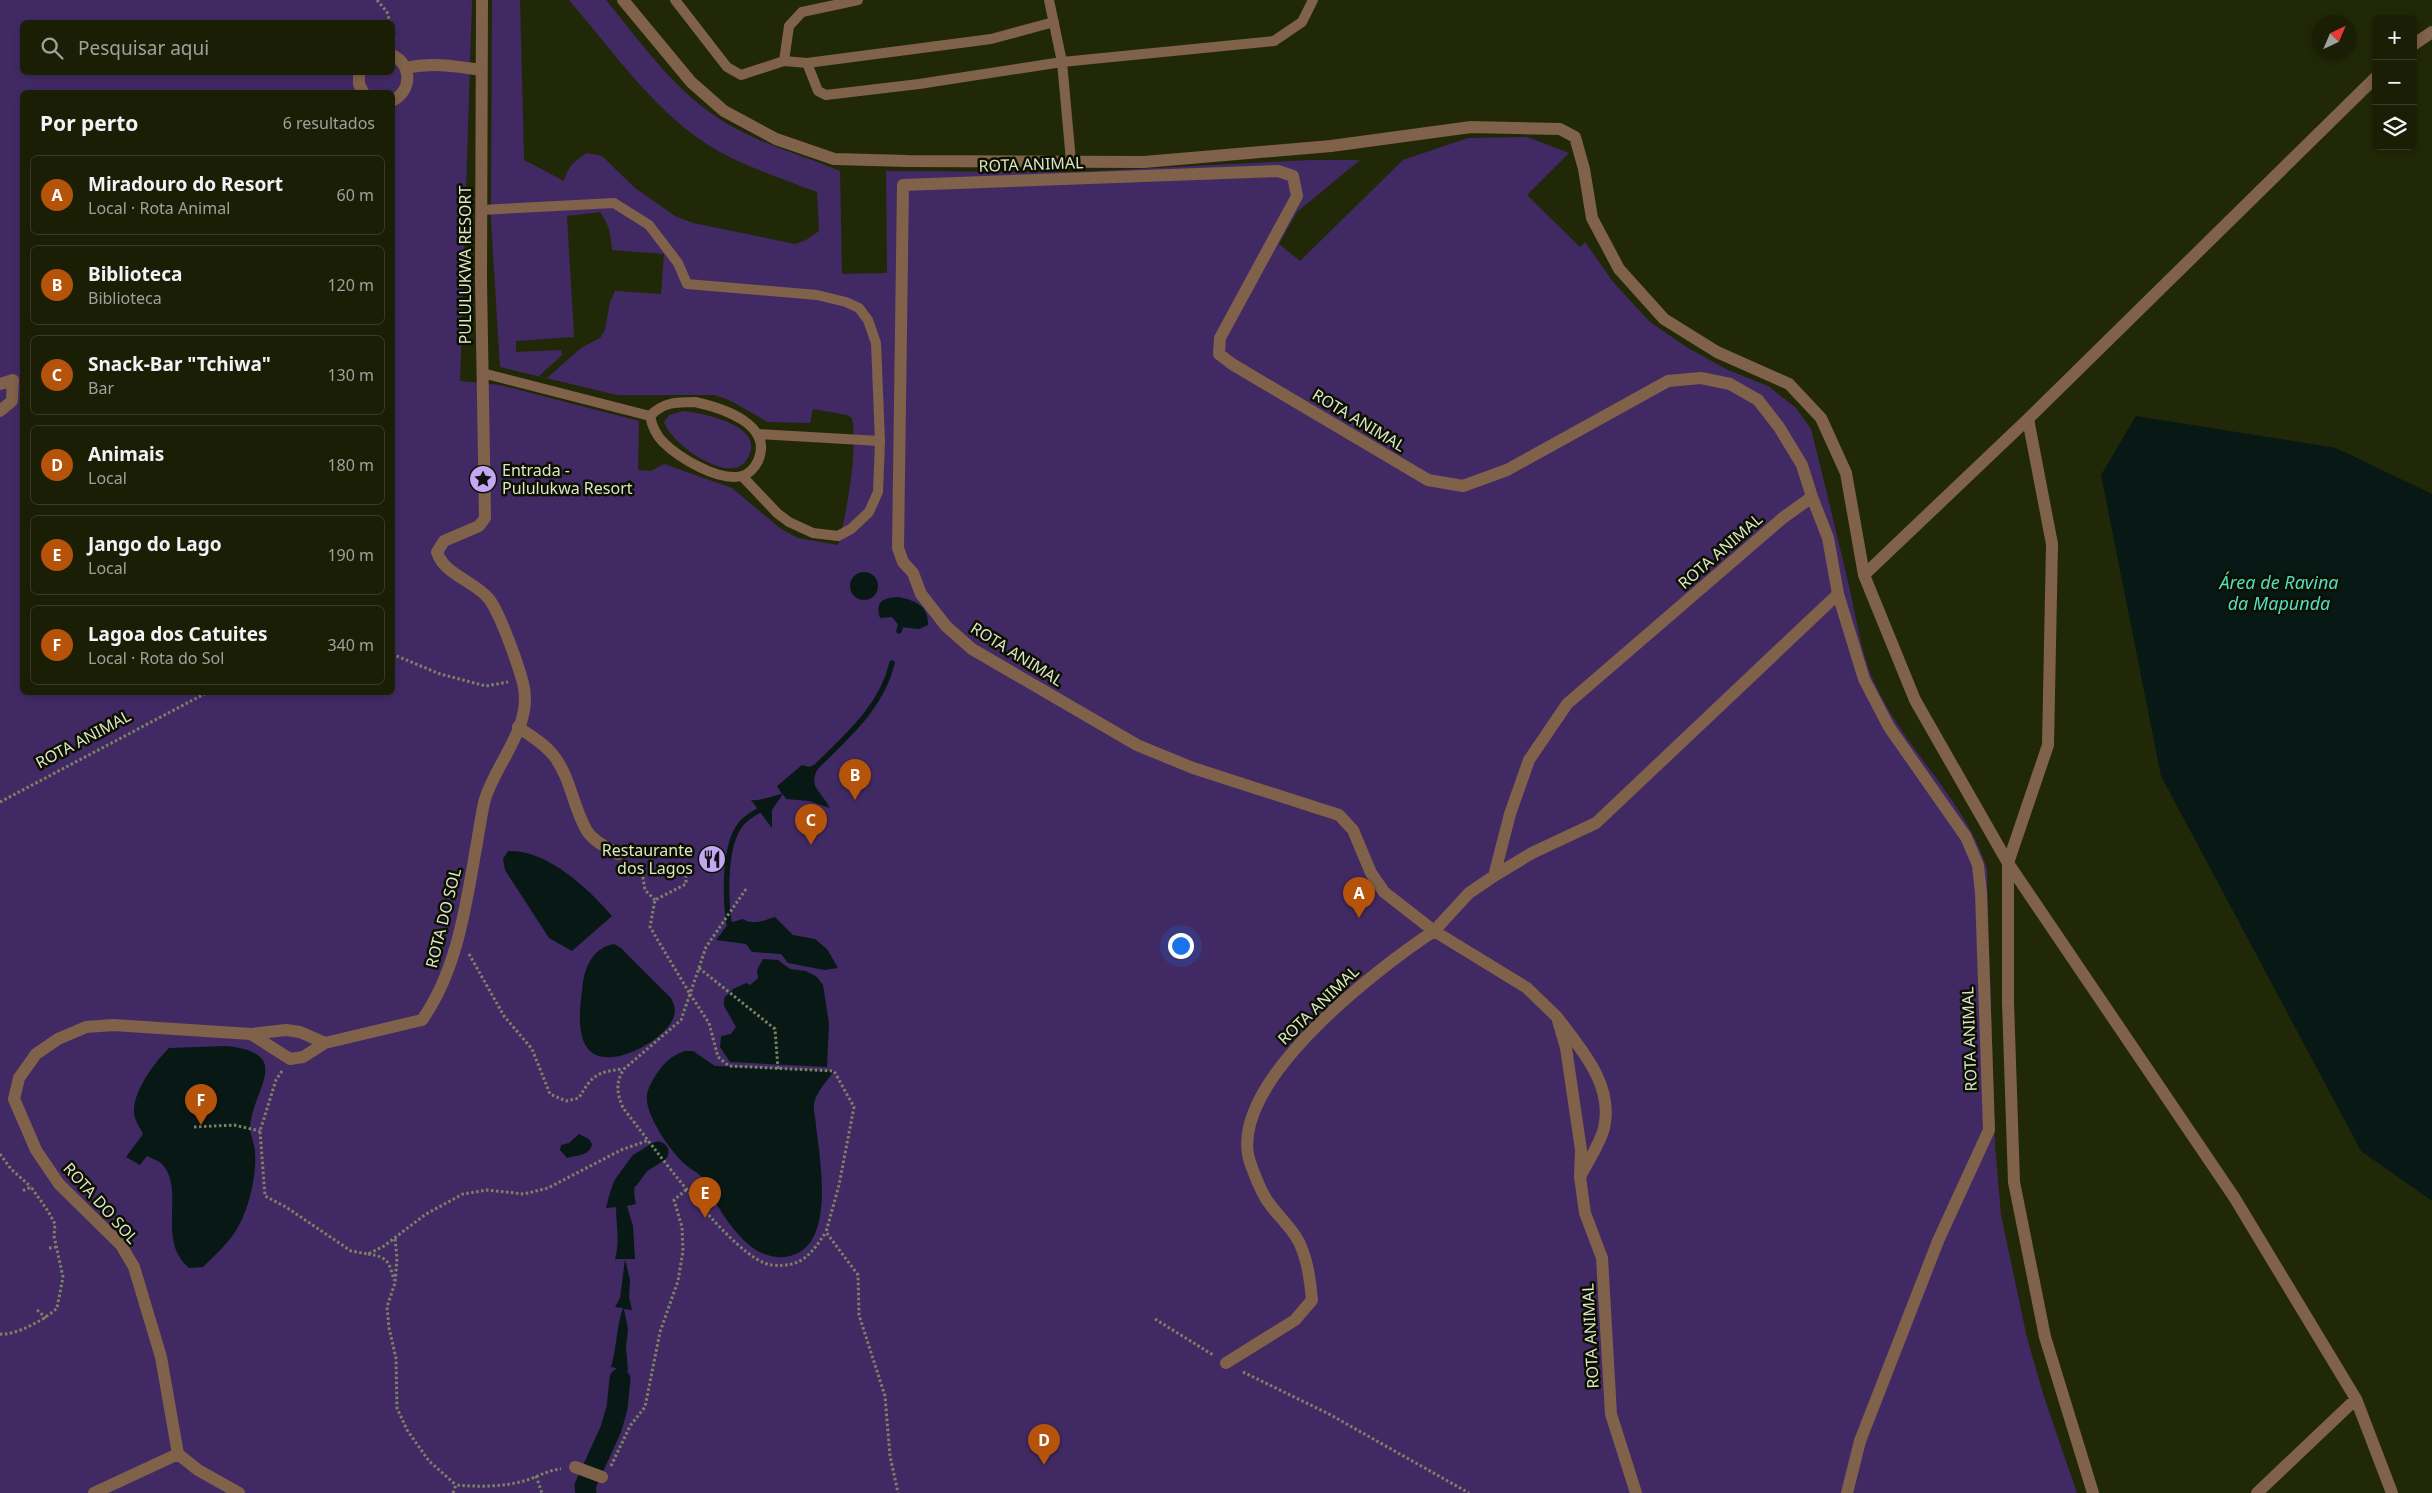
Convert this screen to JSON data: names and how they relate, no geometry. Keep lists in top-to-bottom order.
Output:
{
  "streets": {
    "street": ["ROTA ANIMAL", "PULULUKWA RESORT", "ROTA DO SOL"]
  },
  "crossings": [
    ["PULULUKWA RESORT", "ROTA DO SOL"]
  ],
  "water": ["Área de Ravina da Mapunda"],
  "places": {
    "place": ["Entrada - Pululukwa Resort"],
    "restaurant": ["Restaurante dos Lagos"]
  },
  "north": "top right",
  "page": {
    "map_buttons": ["+", "−"],
    "search": "Pesquisar aqui",
    "heading": ["Por perto", "6 resultados"],
    "list": [
      {
        "mark": "A",
        "name": "Miradouro do Resort",
        "note": "Local · Rota Animal",
        "value": "60 m"
      },
      {
        "mark": "B",
        "name": "Biblioteca",
        "note": "Biblioteca",
        "value": "120 m"
      },
      {
        "mark": "C",
        "name": "Snack-Bar \"Tchiwa\"",
        "note": "Bar",
        "value": "130 m"
      },
      {
        "mark": "D",
        "name": "Animais",
        "note": "Local",
        "value": "180 m"
      },
      {
        "mark": "E",
        "name": "Jango do Lago",
        "note": "Local",
        "value": "190 m"
      },
      {
        "mark": "F",
        "name": "Lagoa dos Catuites",
        "note": "Local · Rota do Sol",
        "value": "340 m"
      }
    ],
    "pins": [
      "B",
      "C",
      "A",
      "F",
      "E",
      "D"
    ]
  }
}
